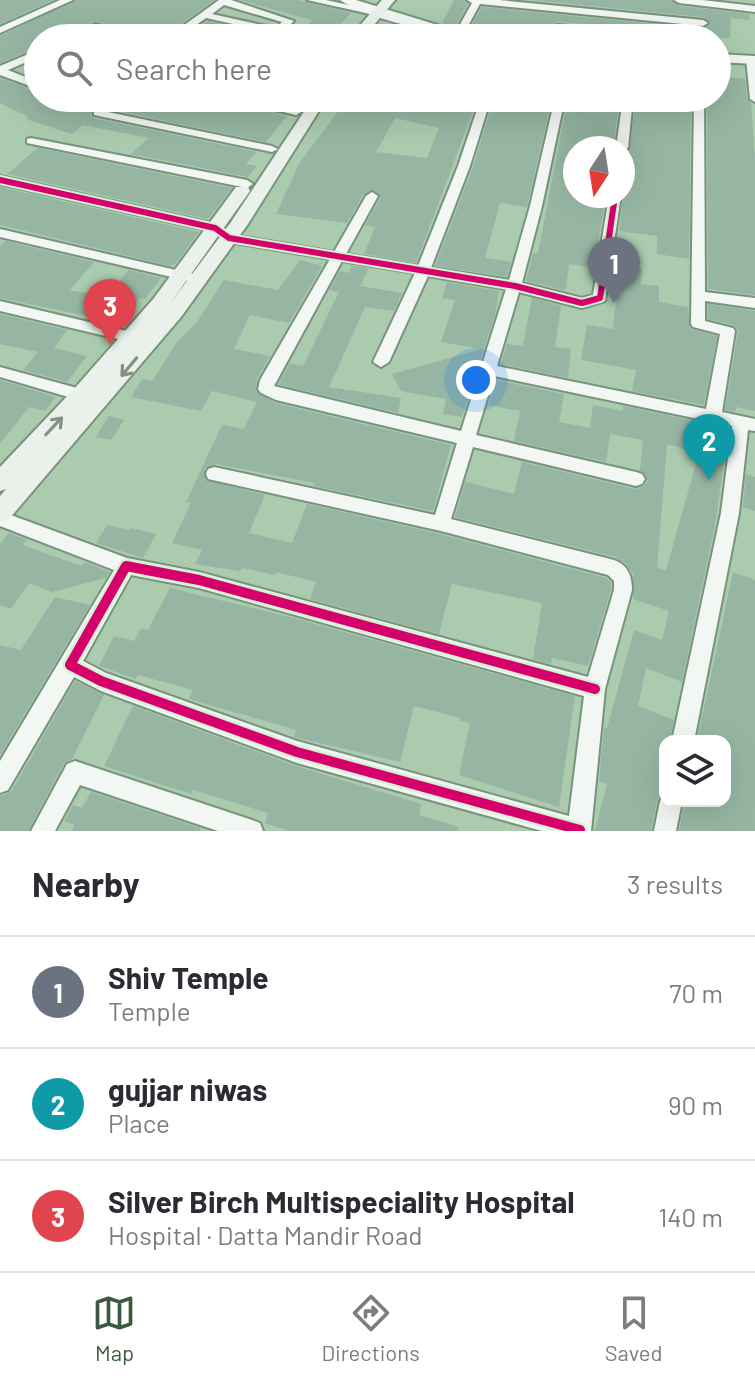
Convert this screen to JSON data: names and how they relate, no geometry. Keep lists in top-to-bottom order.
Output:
{
  "north": "bottom",
  "page": {
    "search": "Search here",
    "pins": ["1", "3", "2"],
    "heading": ["Nearby", "3 results"],
    "list": [
      {
        "mark": "1",
        "name": "Shiv Temple",
        "note": "Temple",
        "value": "70 m"
      },
      {
        "mark": "2",
        "name": "gujjar niwas",
        "note": "Place",
        "value": "90 m"
      },
      {
        "mark": "3",
        "name": "Silver Birch Multispeciality Hospital",
        "note": "Hospital · Datta Mandir Road",
        "value": "140 m"
      }
    ],
    "nav": ["Map", "Directions", "Saved"]
  }
}
